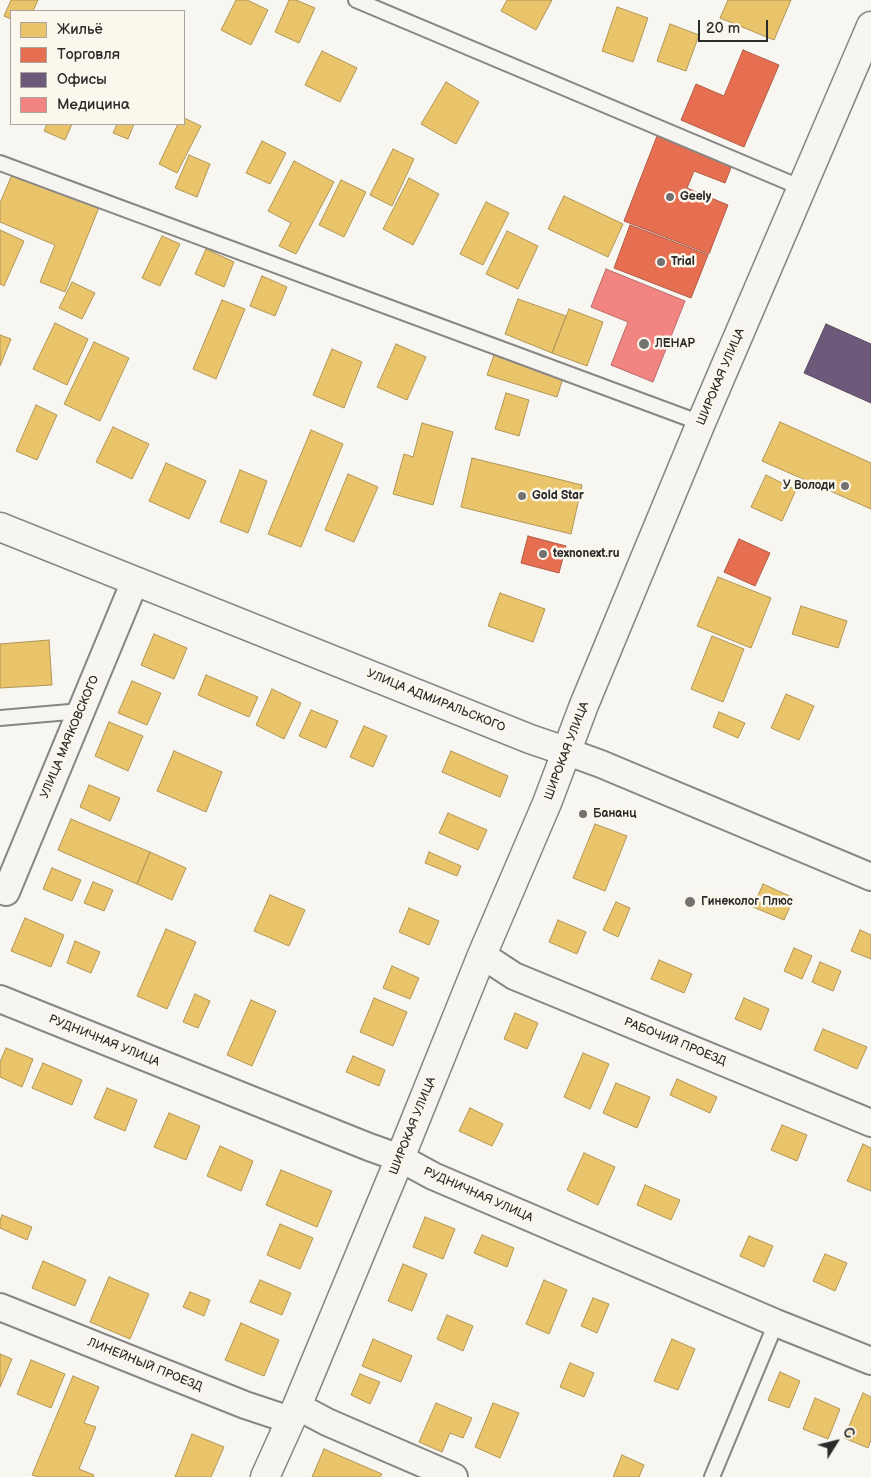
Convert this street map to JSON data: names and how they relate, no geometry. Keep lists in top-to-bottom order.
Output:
{
  "streets": {
    "main road": ["ШИРОКАЯ УЛИЦА", "УЛИЦА АДМИРАЛЬСКОГО"],
    "street": [
      "УЛИЦА МАЯКОВСКОГО",
      "РУДНИЧНАЯ УЛИЦА",
      "РАБОЧИЙ ПРОЕЗД",
      "ЛИНЕЙНЫЙ ПРОЕЗД"
    ]
  },
  "crossings": [
    ["ШИРОКАЯ УЛИЦА", "УЛИЦА АДМИРАЛЬСКОГО"],
    ["ШИРОКАЯ УЛИЦА", "РУДНИЧНАЯ УЛИЦА"],
    ["ШИРОКАЯ УЛИЦА", "РАБОЧИЙ ПРОЕЗД"],
    ["ШИРОКАЯ УЛИЦА", "ЛИНЕЙНЫЙ ПРОЕЗД"],
    ["УЛИЦА АДМИРАЛЬСКОГО", "УЛИЦА МАЯКОВСКОГО"]
  ],
  "places": [
    "Geely",
    "Trial",
    "ЛЕНАР",
    "У Володи",
    "Gold Star",
    "texnonext.ru",
    "Бананц",
    "Гинеколог Плюс"
  ],
  "legend": [
    "Жильё",
    "Торговля",
    "Офисы",
    "Медицина"
  ],
  "scale_bar": "20 m",
  "north": "top right"
}
